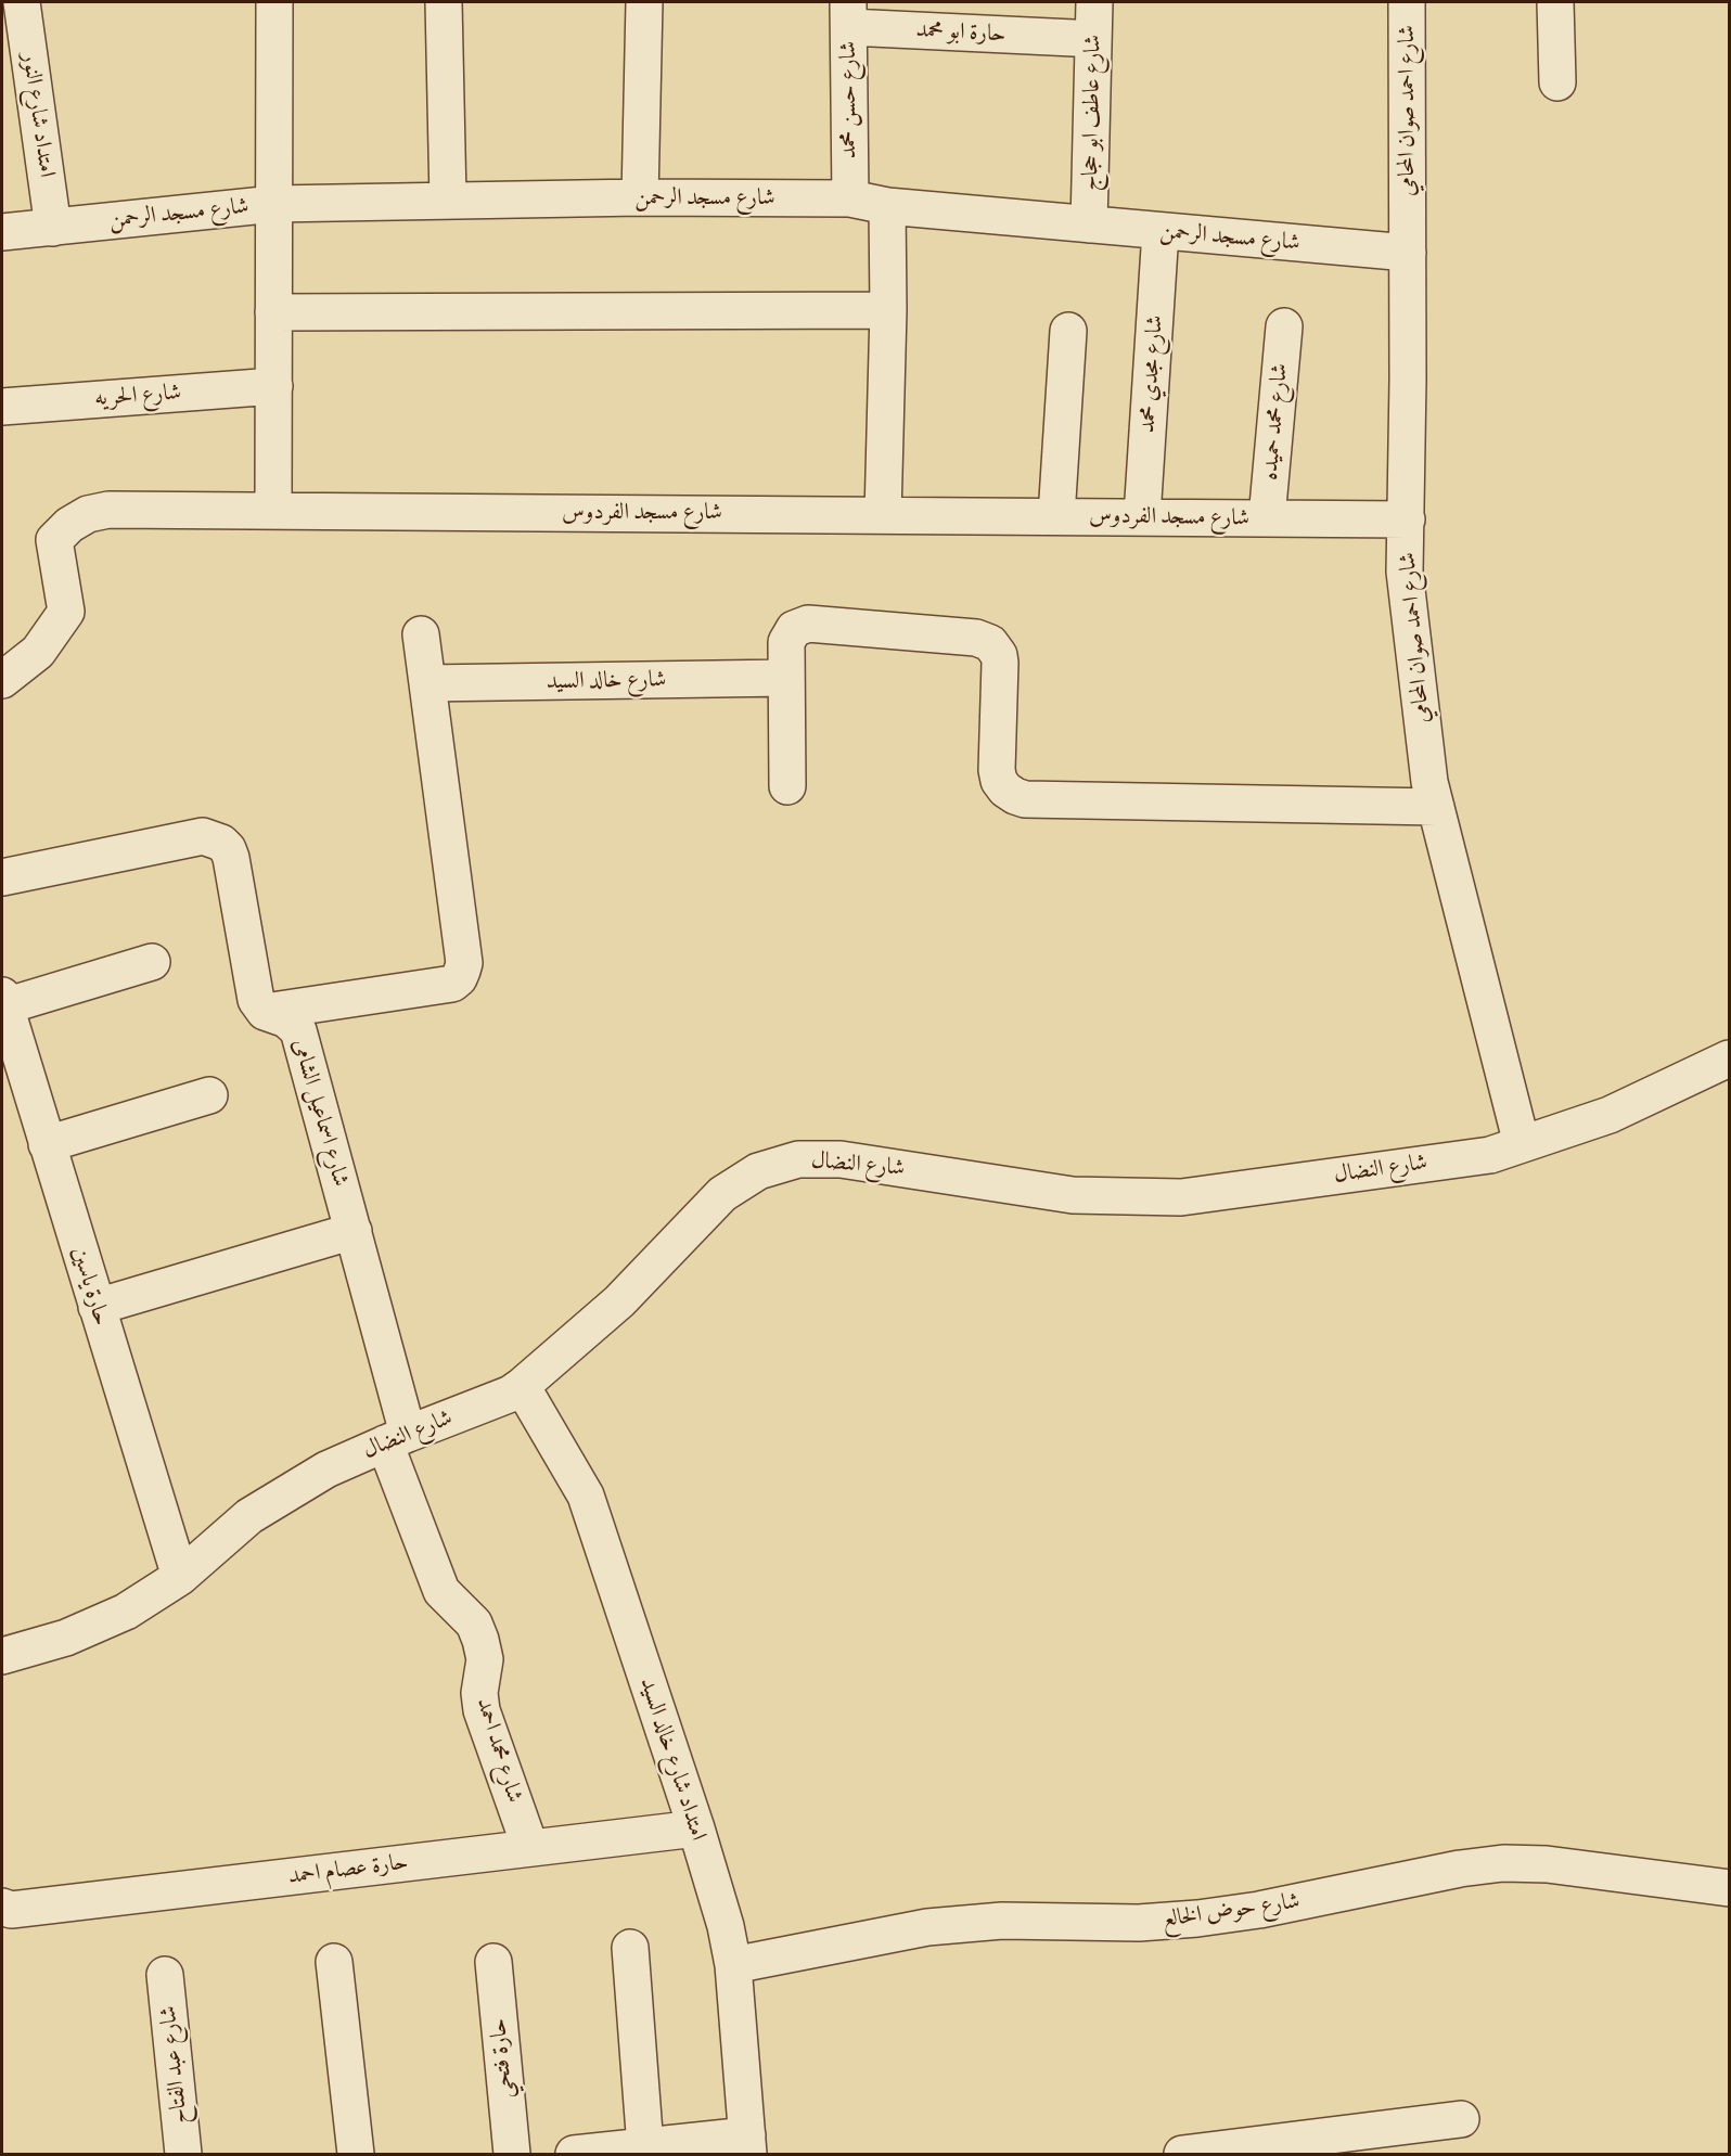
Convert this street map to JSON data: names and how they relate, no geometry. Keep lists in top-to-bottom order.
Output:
{
  "streets": {
    "street": [
      "حارة ابو محمد",
      "شارع حسن محمد",
      "شارع احمد صوان المحامي",
      "شارع عاطف ابو حجاج",
      "امتداد شارع النور",
      "شارع مسجد الرحمن",
      "شارع مجدي محمد",
      "شارع الحريه",
      "شارع محمد حميده",
      "شارع مسجد الفردوس",
      "شارع خالد السيد",
      "شارع اسماعيل الشامى",
      "شارع النضال",
      "حارة ياسين",
      "شارع محمد احمد",
      "امتداد شارع خالد السيد",
      "حارة عصام احمد",
      "شارع حوض الخالع",
      "حارة فتحي",
      "شارع عبد الفتاح"
    ]
  },
  "crossings": [
    ["حارة ابو محمد", "شارع حسن محمد"],
    ["شارع حسن محمد", "شارع مسجد الرحمن"],
    ["شارع احمد صوان المحامي", "شارع مسجد الرحمن"],
    ["شارع احمد صوان المحامي", "شارع مسجد الفردوس"],
    ["شارع احمد صوان المحامي", "شارع النضال"],
    ["شارع عاطف ابو حجاج", "شارع مسجد الرحمن"],
    ["امتداد شارع النور", "شارع مسجد الرحمن"],
    ["شارع مسجد الرحمن", "شارع مجدي محمد"],
    ["شارع مجدي محمد", "شارع مسجد الفردوس"],
    ["شارع محمد حميده", "شارع مسجد الفردوس"],
    ["شارع اسماعيل الشامى", "شارع النضال"],
    ["شارع اسماعيل الشامى", "شارع محمد احمد"],
    ["شارع النضال", "حارة ياسين"],
    ["شارع النضال", "شارع محمد احمد"],
    ["شارع النضال", "امتداد شارع خالد السيد"],
    ["شارع محمد احمد", "حارة عصام احمد"],
    ["امتداد شارع خالد السيد", "حارة عصام احمد"],
    ["امتداد شارع خالد السيد", "شارع حوض الخالع"]
  ]
}
